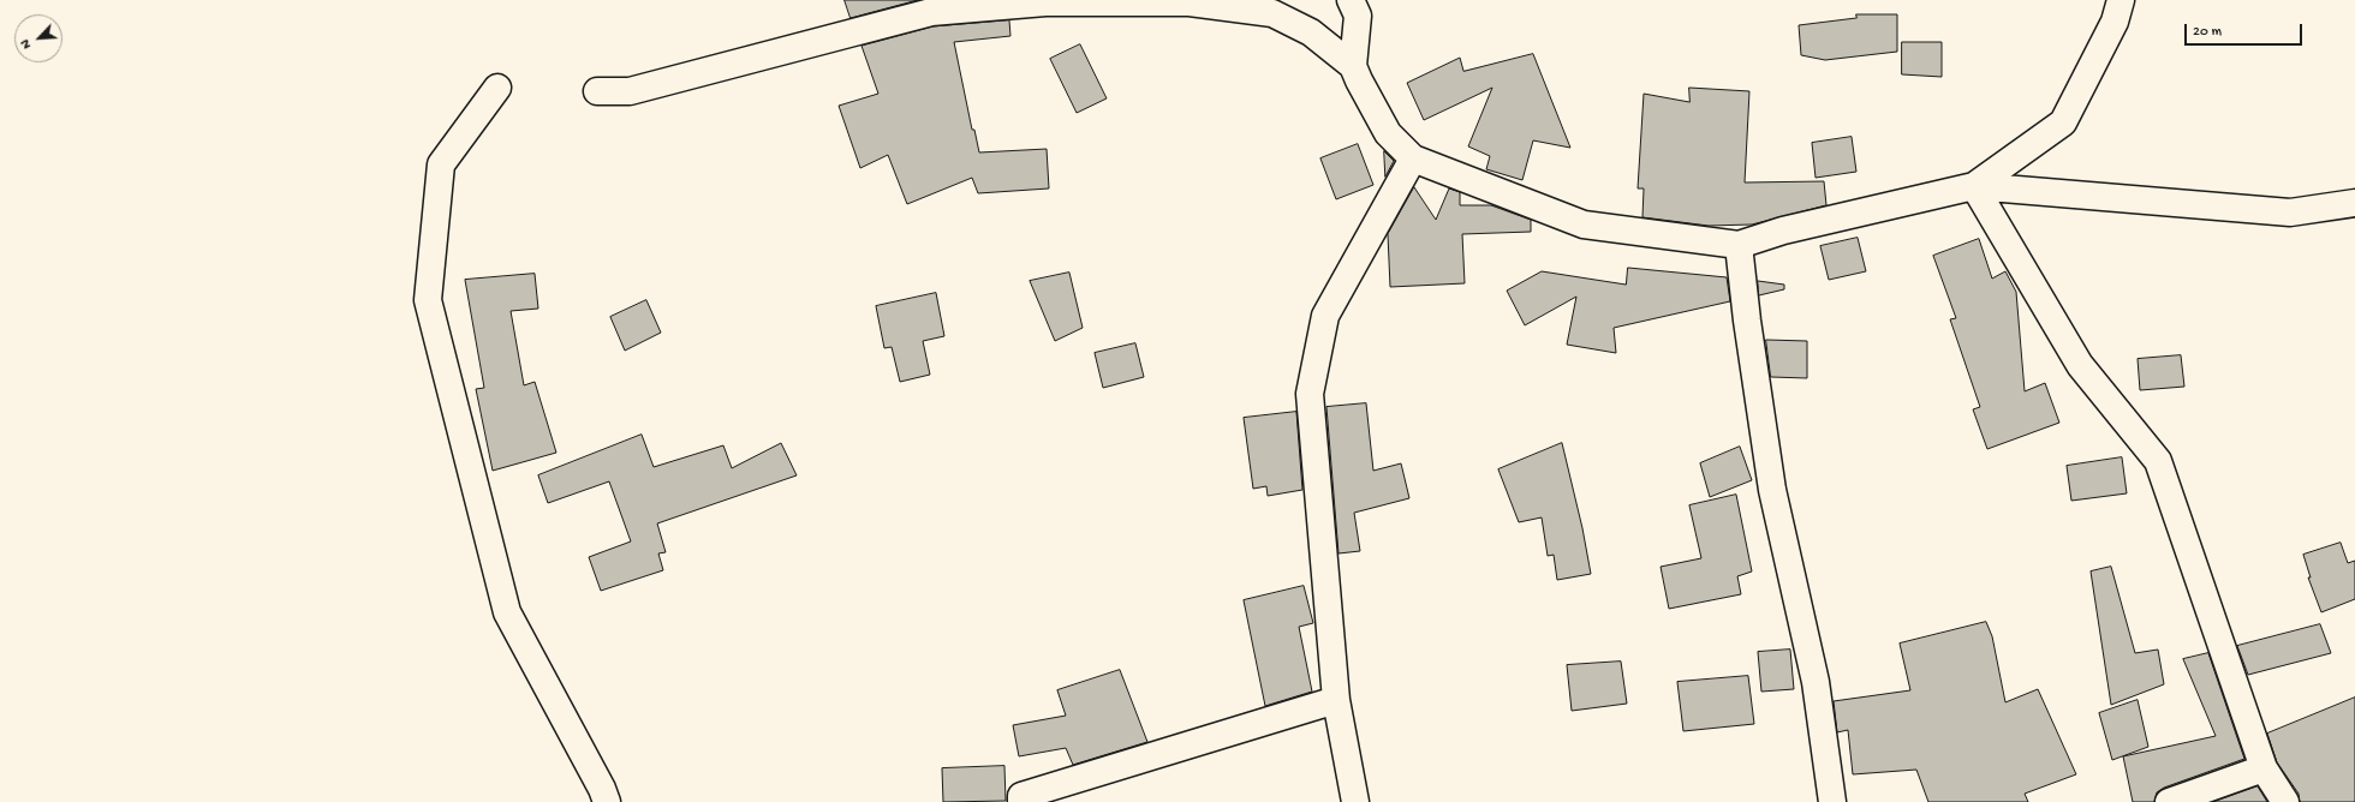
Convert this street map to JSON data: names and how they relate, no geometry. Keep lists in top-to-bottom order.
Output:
{
  "scale_bar": "20 m",
  "north": "bottom left"
}
